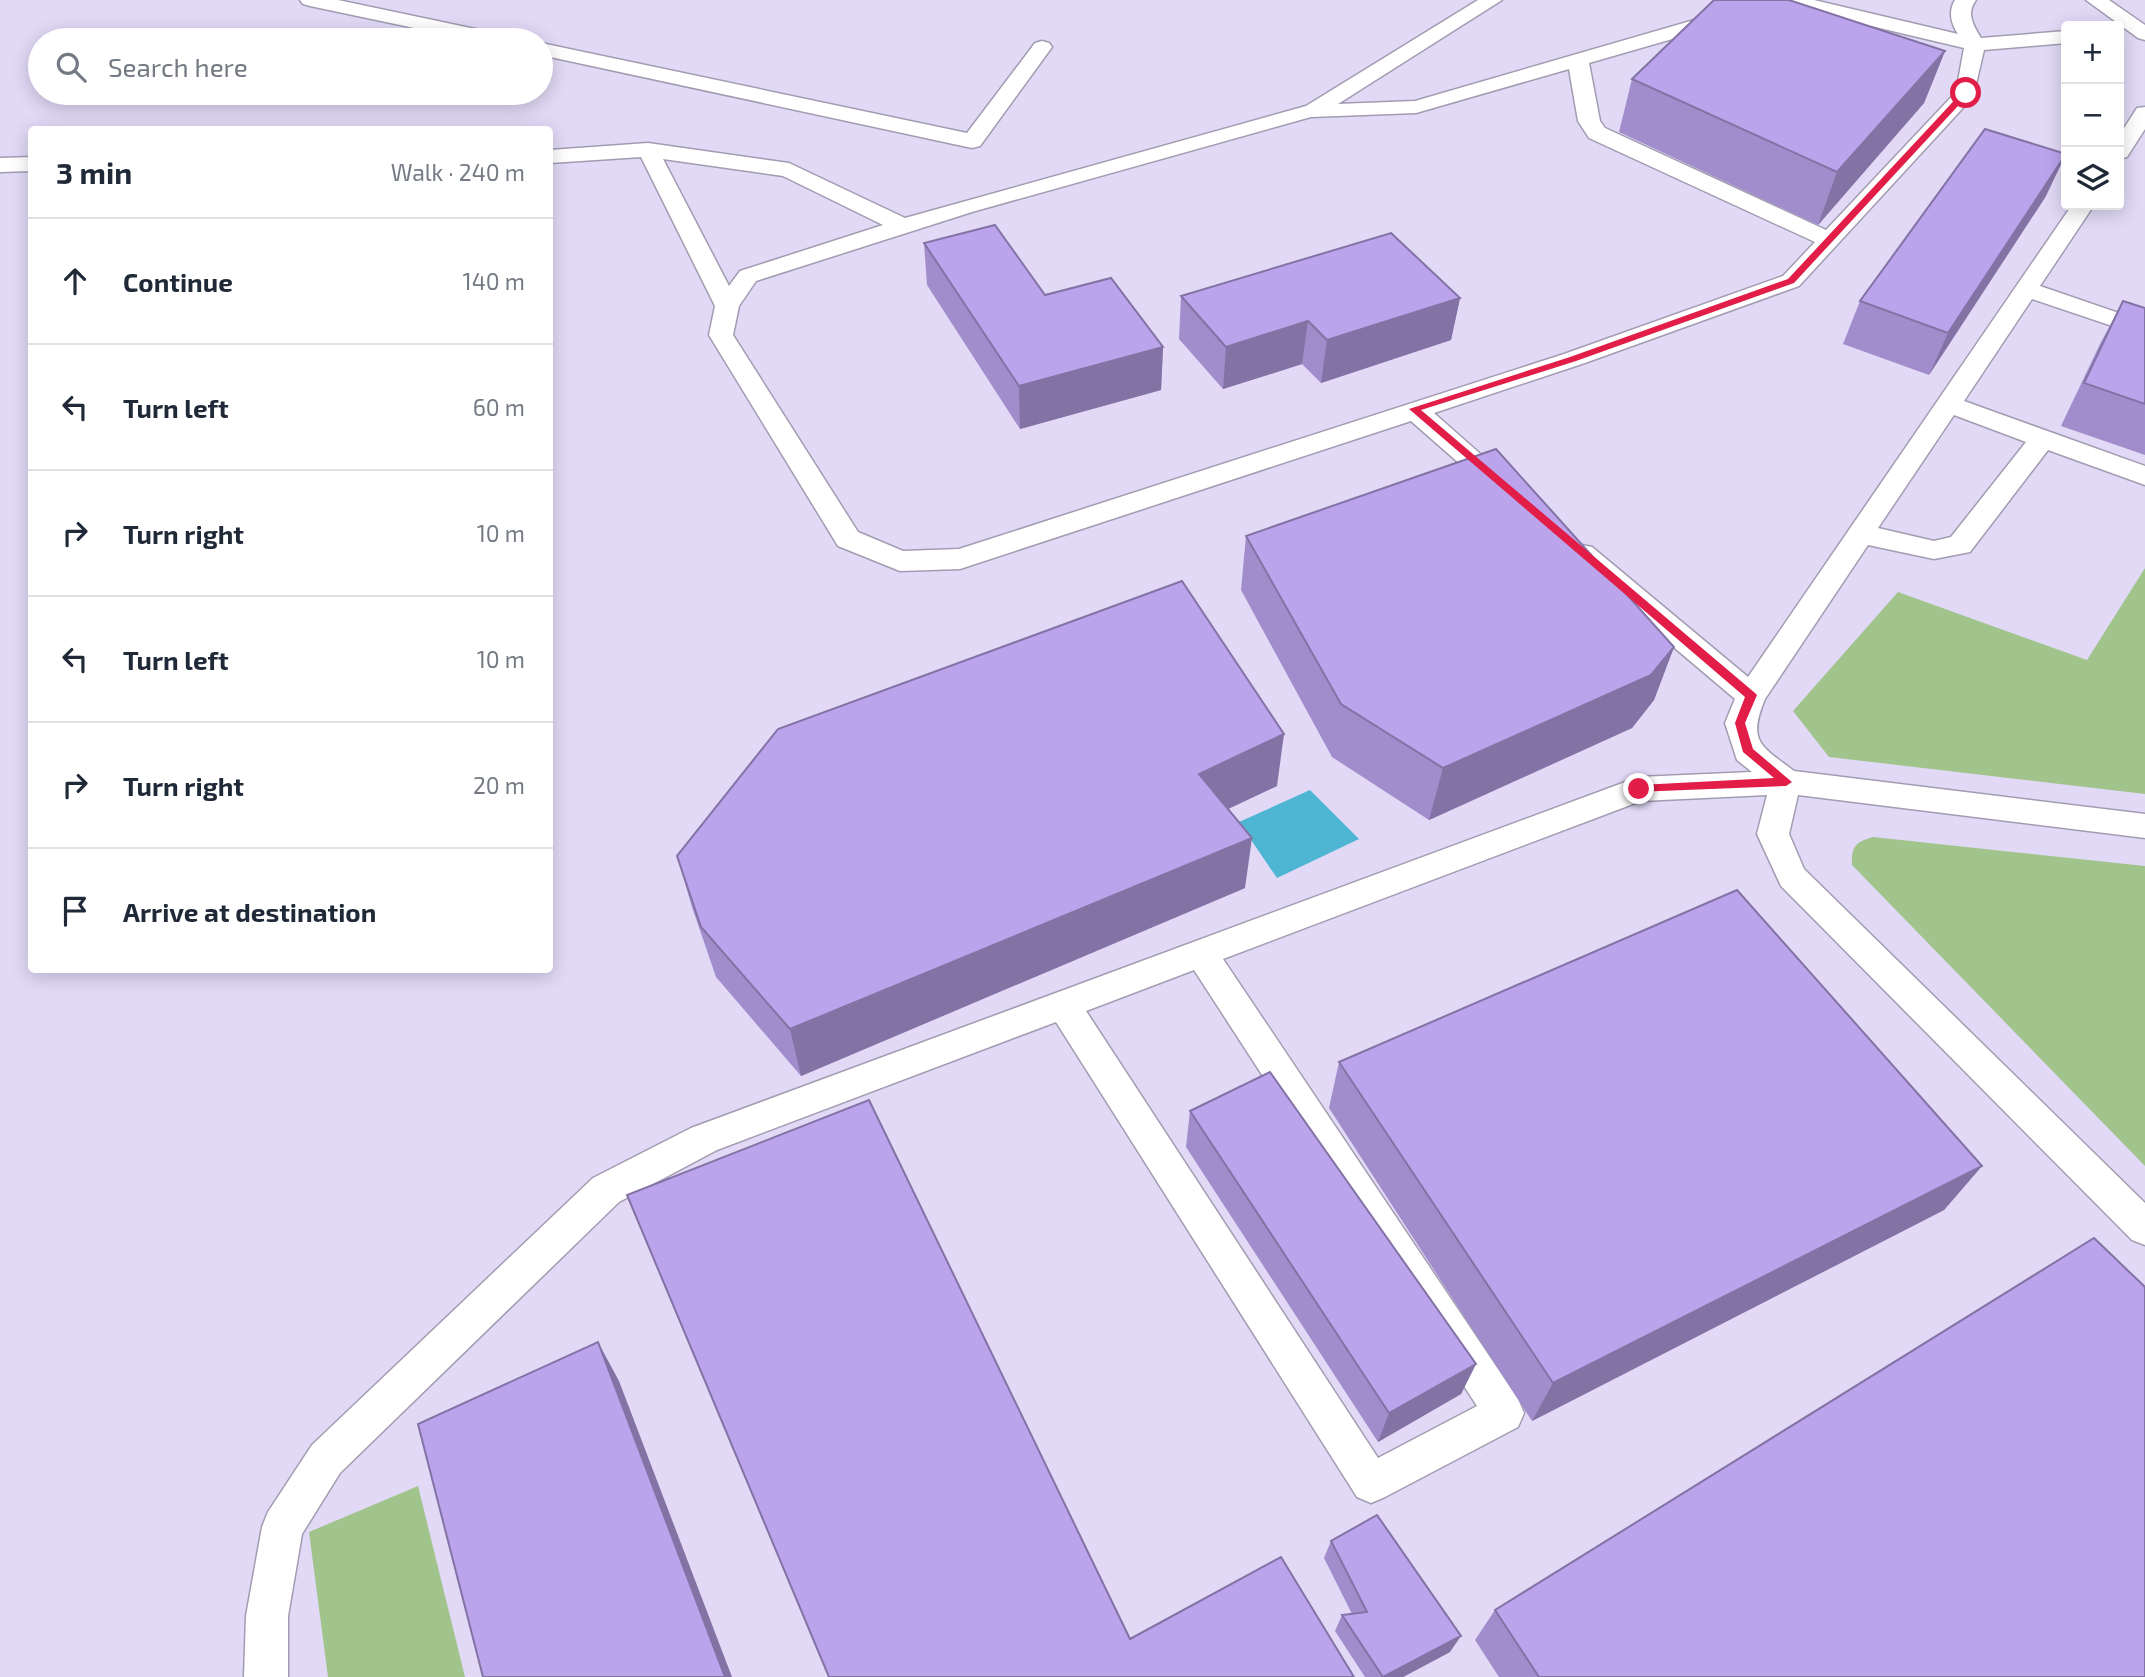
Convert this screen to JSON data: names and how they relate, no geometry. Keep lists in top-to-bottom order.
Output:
{
  "page": {
    "map_buttons": ["+", "−"],
    "search": "Search here",
    "heading": ["3 min", "Walk · 240 m"],
    "list": [
      ["Continue", "140 m"],
      ["Turn left", "60 m"],
      ["Turn right", "10 m"],
      ["Turn left", "10 m"],
      ["Turn right", "20 m"],
      "Arrive at destination"
    ]
  }
}
